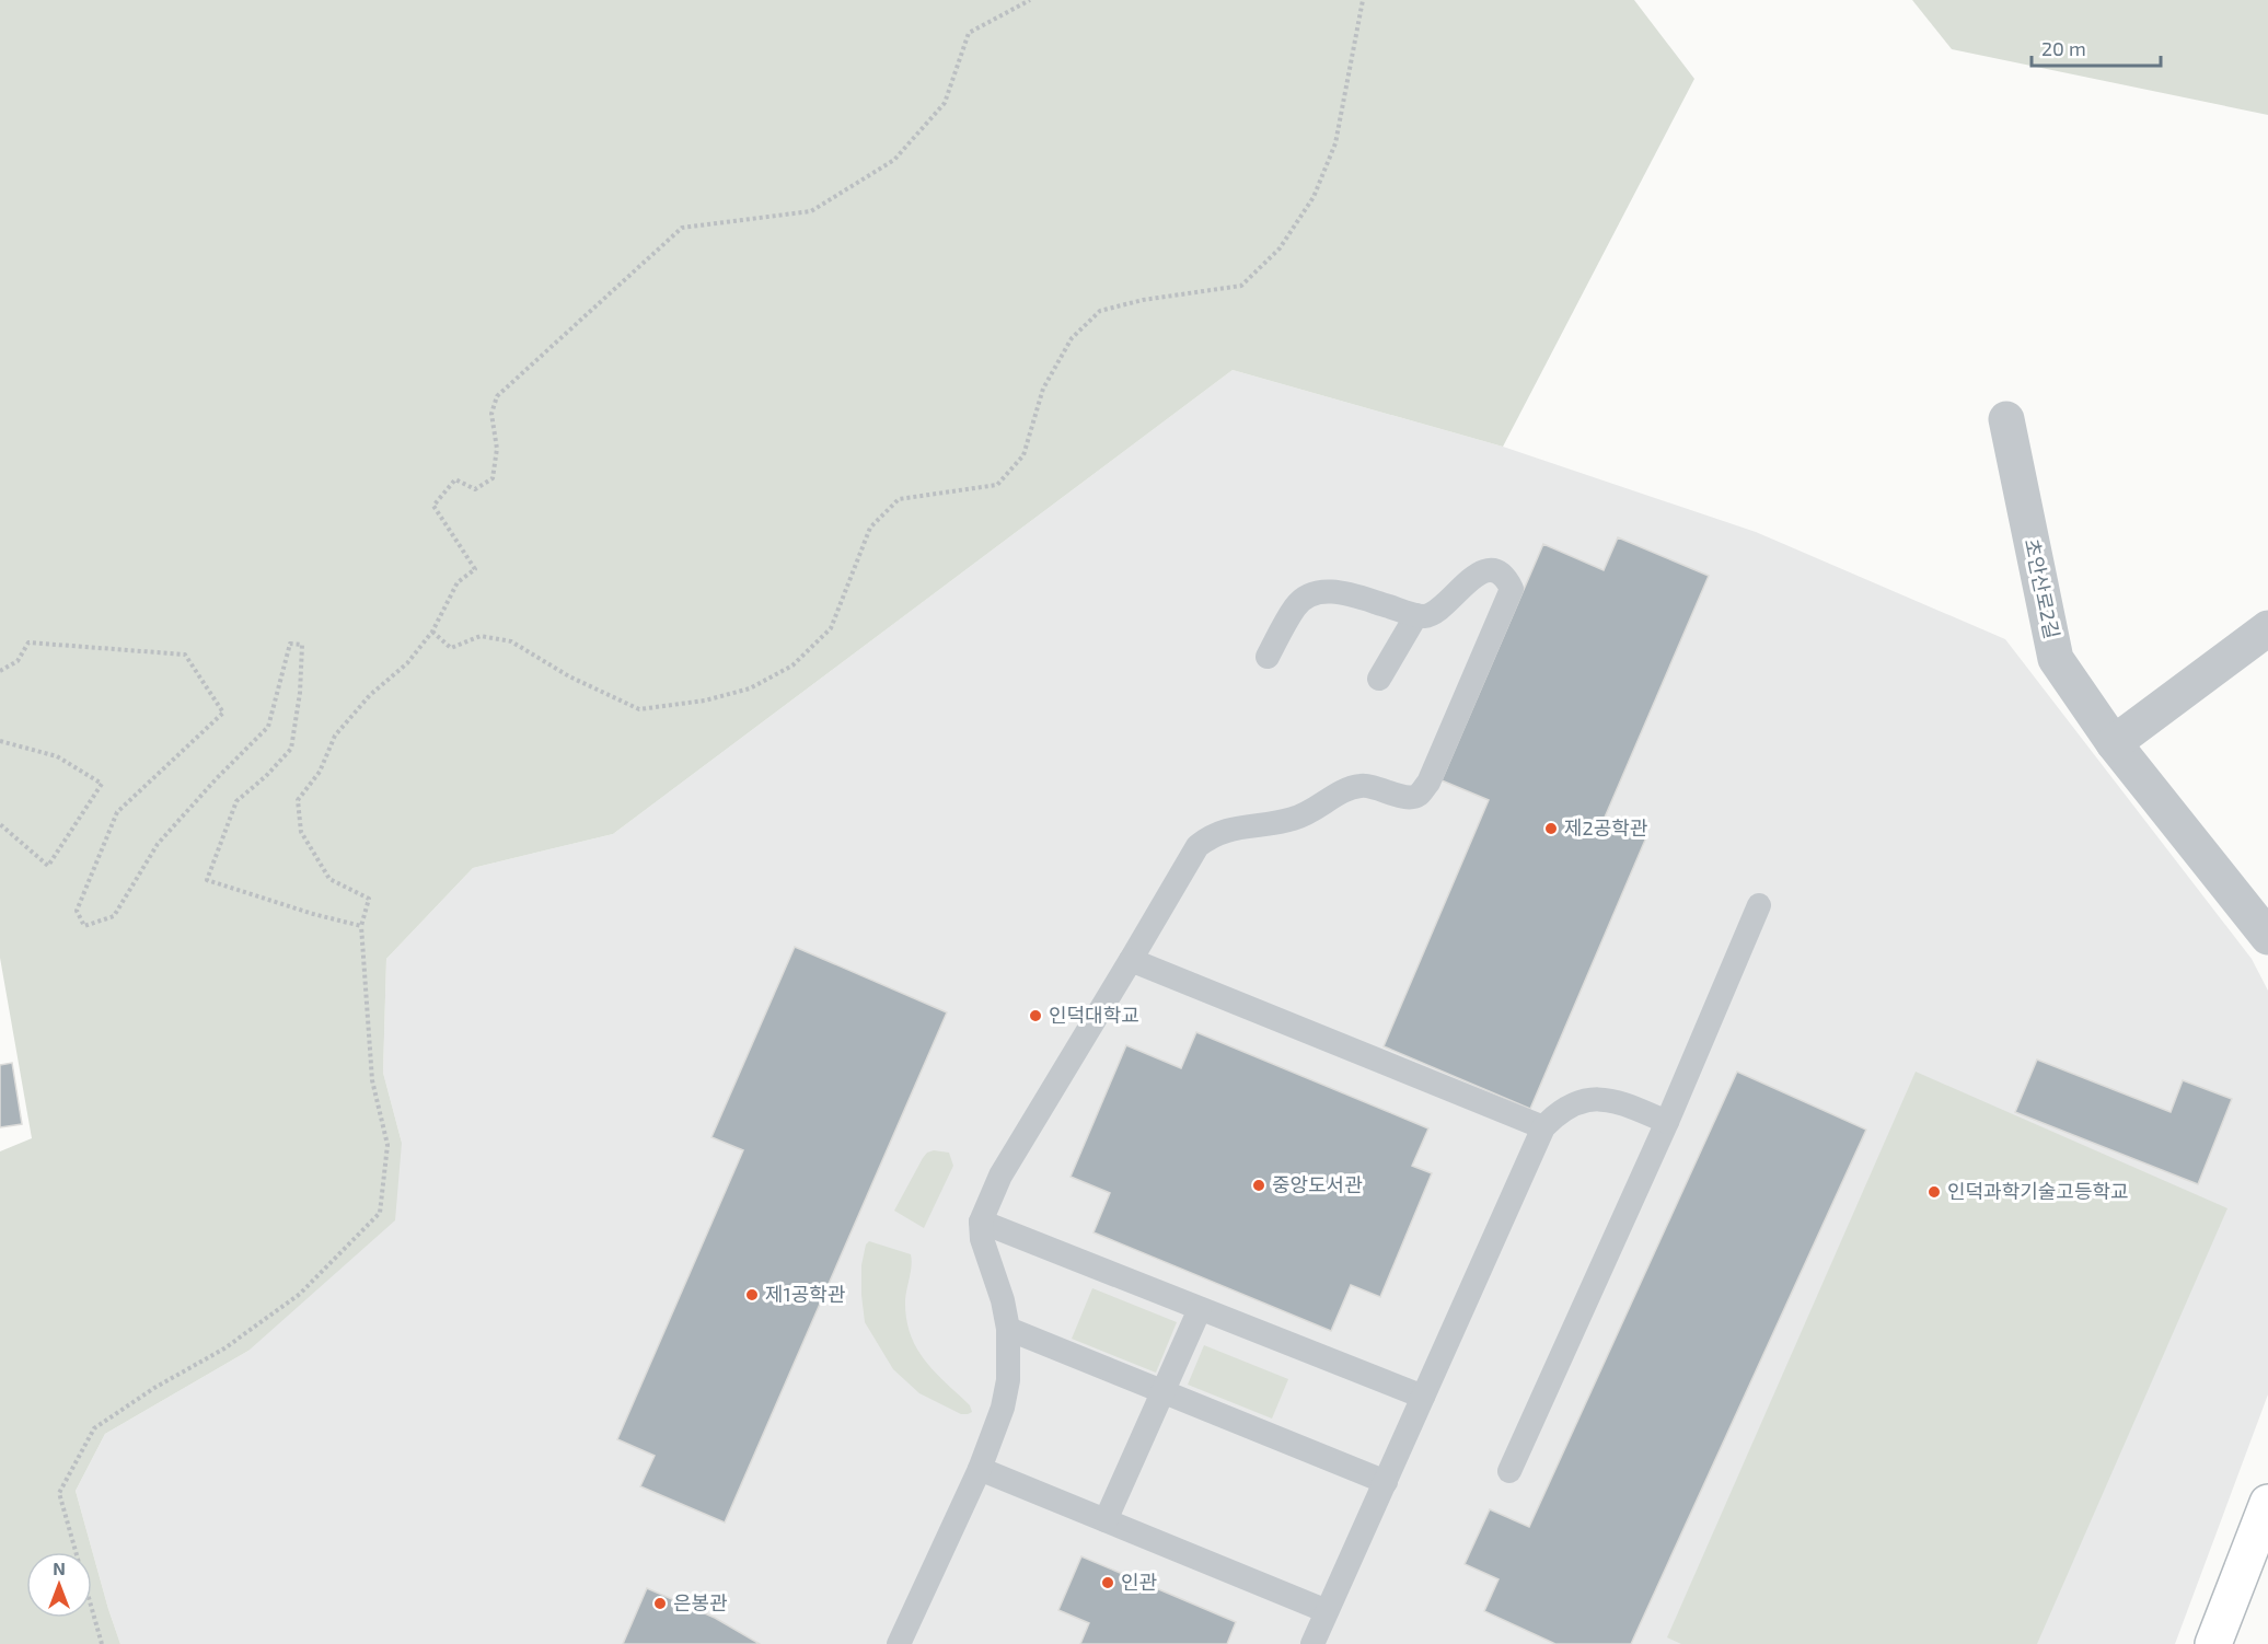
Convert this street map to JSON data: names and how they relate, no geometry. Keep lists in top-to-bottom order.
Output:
{
  "streets": {
    "street": ["초안산로2길"]
  },
  "places": [
    "제2공학관",
    "인덕대학교",
    "중앙도서관",
    "인덕과학기술고등학교",
    "제1공학관",
    "인관",
    "은봉관"
  ],
  "scale_bar": "20 m",
  "north": "top"
}
